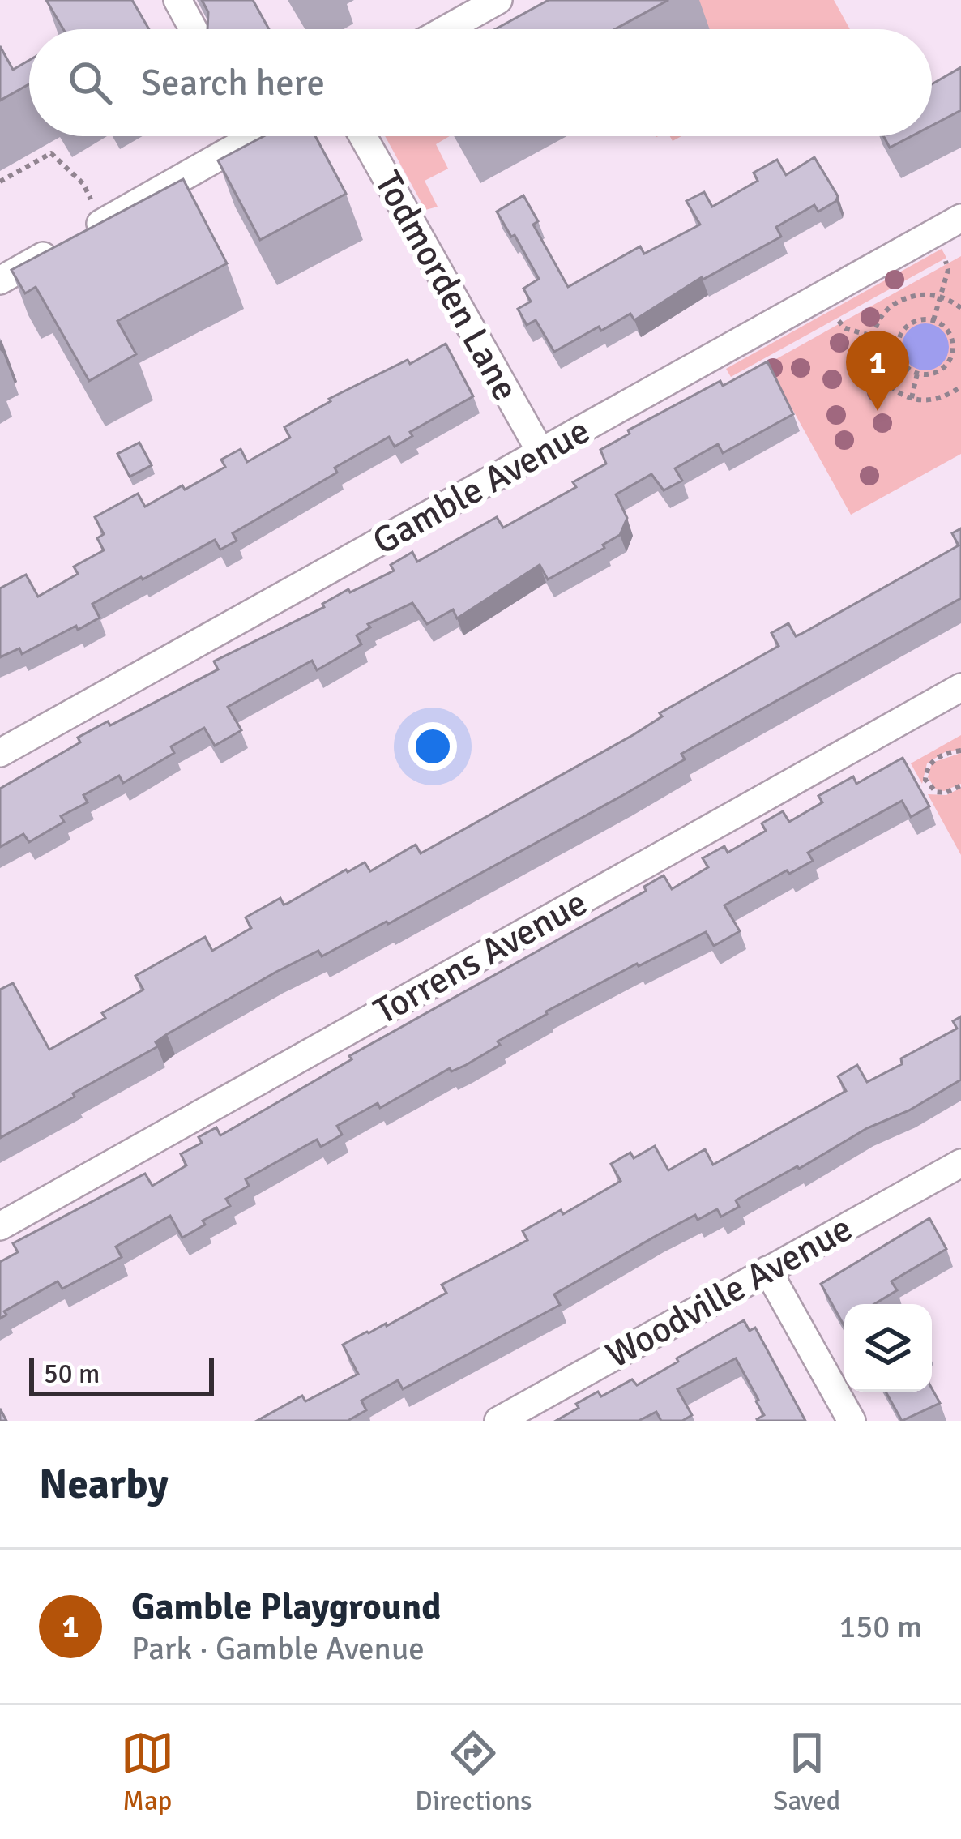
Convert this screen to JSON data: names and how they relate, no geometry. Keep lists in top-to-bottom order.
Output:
{
  "streets": {
    "street": [
      "Todmorden Lane",
      "Gamble Avenue",
      "Torrens Avenue",
      "Woodville Avenue"
    ]
  },
  "crossings": [
    ["Todmorden Lane", "Gamble Avenue"]
  ],
  "scale_bar": "50 m",
  "page": {
    "search": "Search here",
    "pins": "1",
    "scale": "50 m",
    "heading": "Nearby",
    "list": [
      {
        "mark": "1",
        "name": "Gamble Playground",
        "note": "Park · Gamble Avenue",
        "value": "150 m"
      }
    ],
    "nav": ["Map", "Directions", "Saved"]
  }
}
